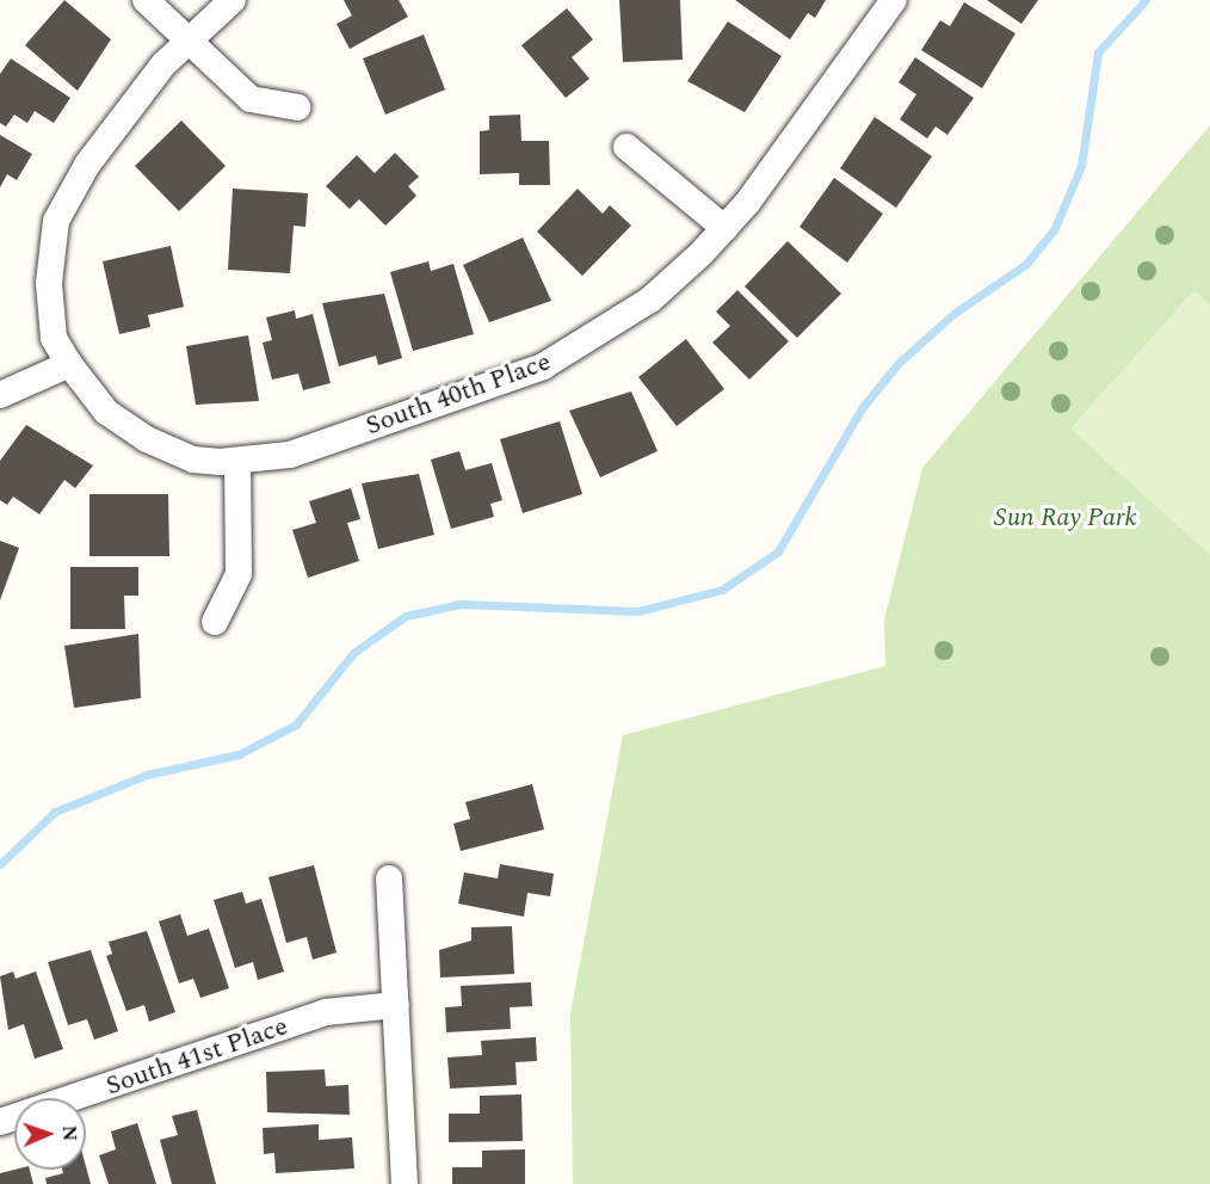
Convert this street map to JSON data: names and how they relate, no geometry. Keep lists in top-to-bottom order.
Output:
{
  "streets": {
    "street": ["South 40th Place", "South 41st Place"]
  },
  "parks": ["Sun Ray Park"],
  "north": "right"
}
